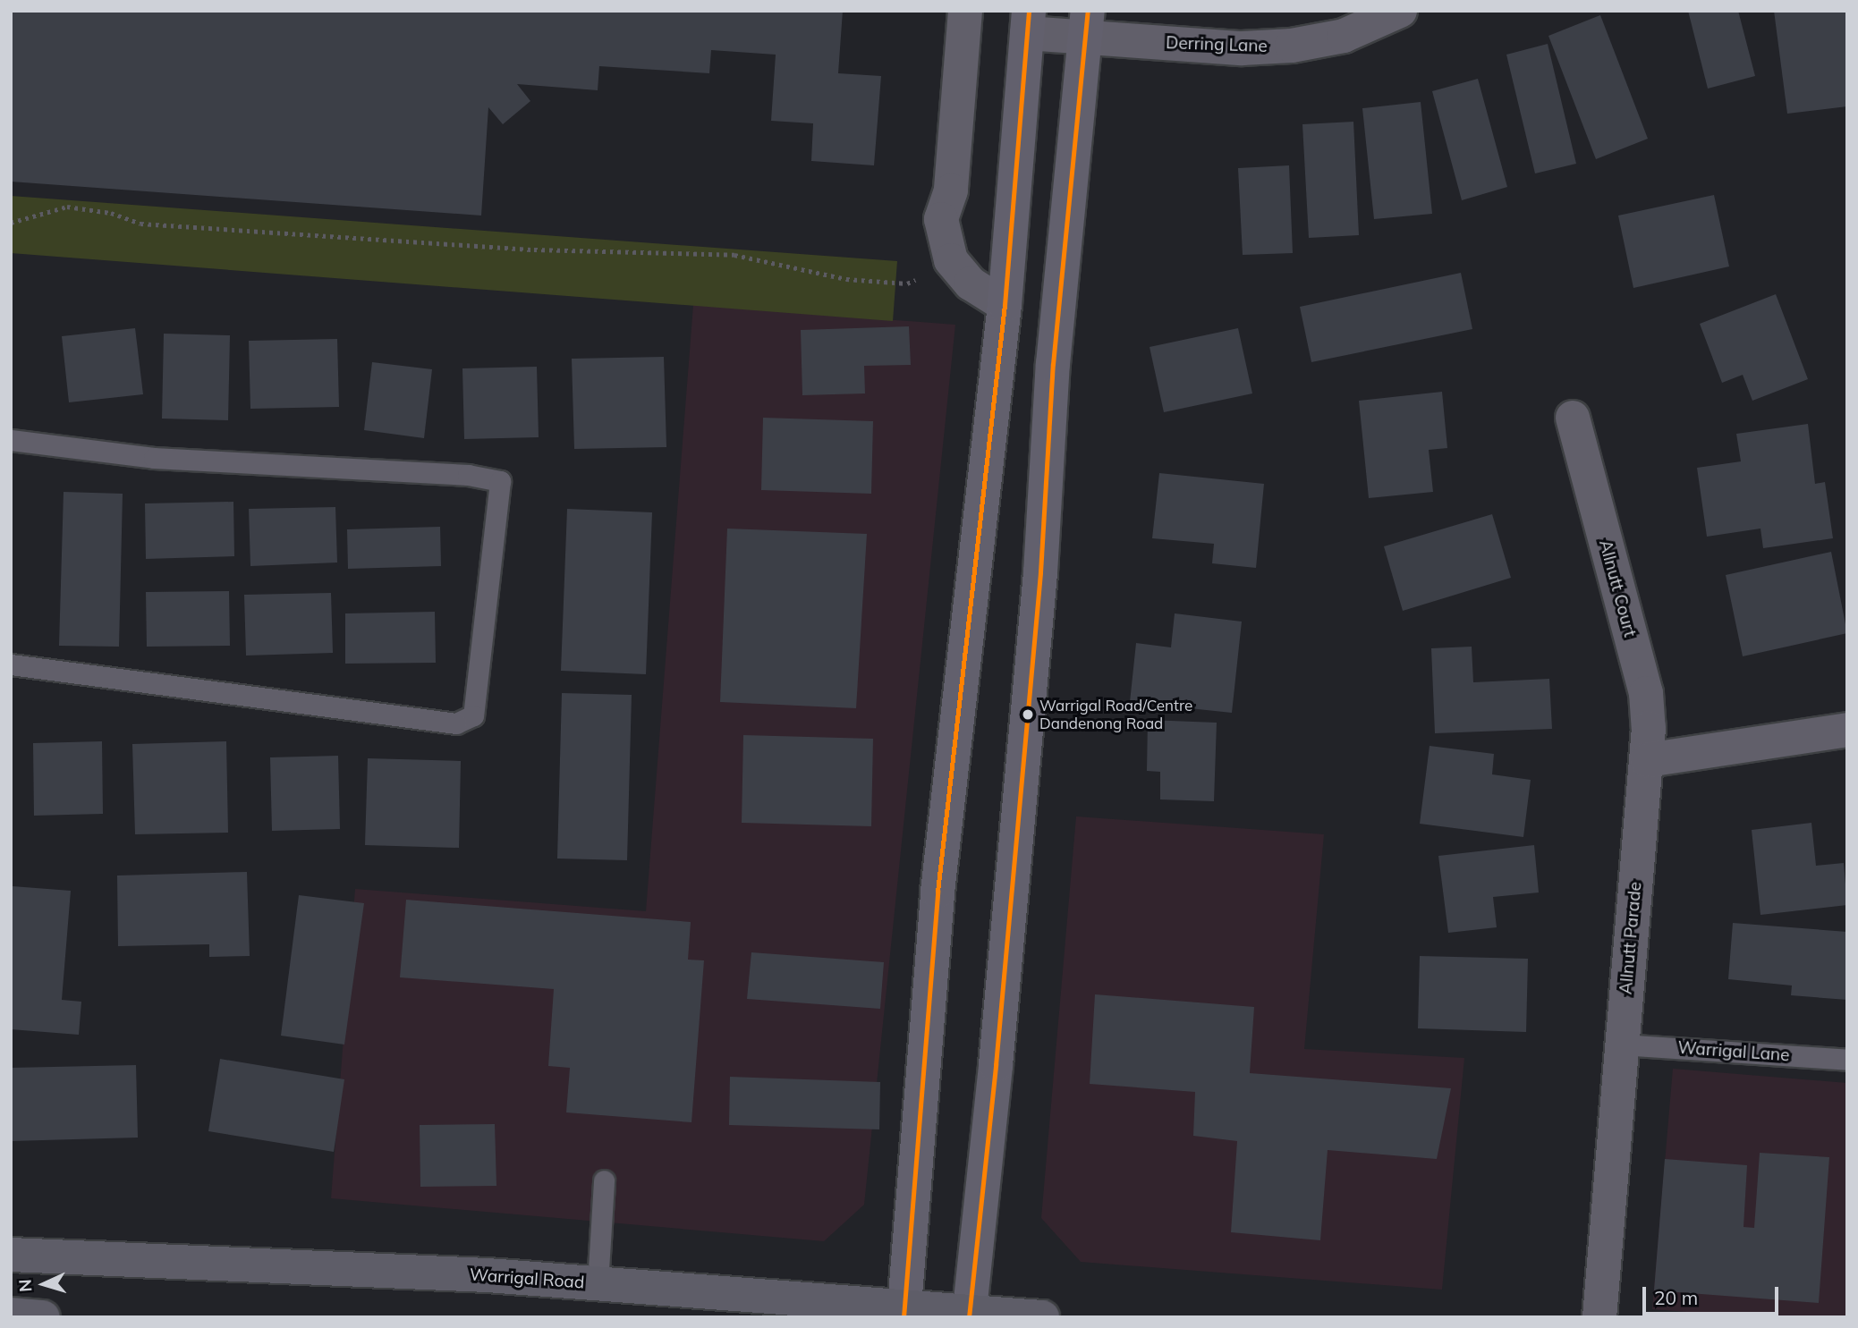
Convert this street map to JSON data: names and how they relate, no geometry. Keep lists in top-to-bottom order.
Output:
{
  "streets": {
    "highway": ["Warrigal Road"],
    "street": ["Derring Lane", "Allnutt Court", "Allnutt Parade"],
    "lane": ["Warrigal Lane"]
  },
  "crossings": [
    ["Allnutt Court", "Allnutt Parade"],
    ["Allnutt Parade", "Warrigal Lane"]
  ],
  "places": ["Warrigal Road/Centre Dandenong Road"],
  "scale_bar": "20 m",
  "north": "left"
}
